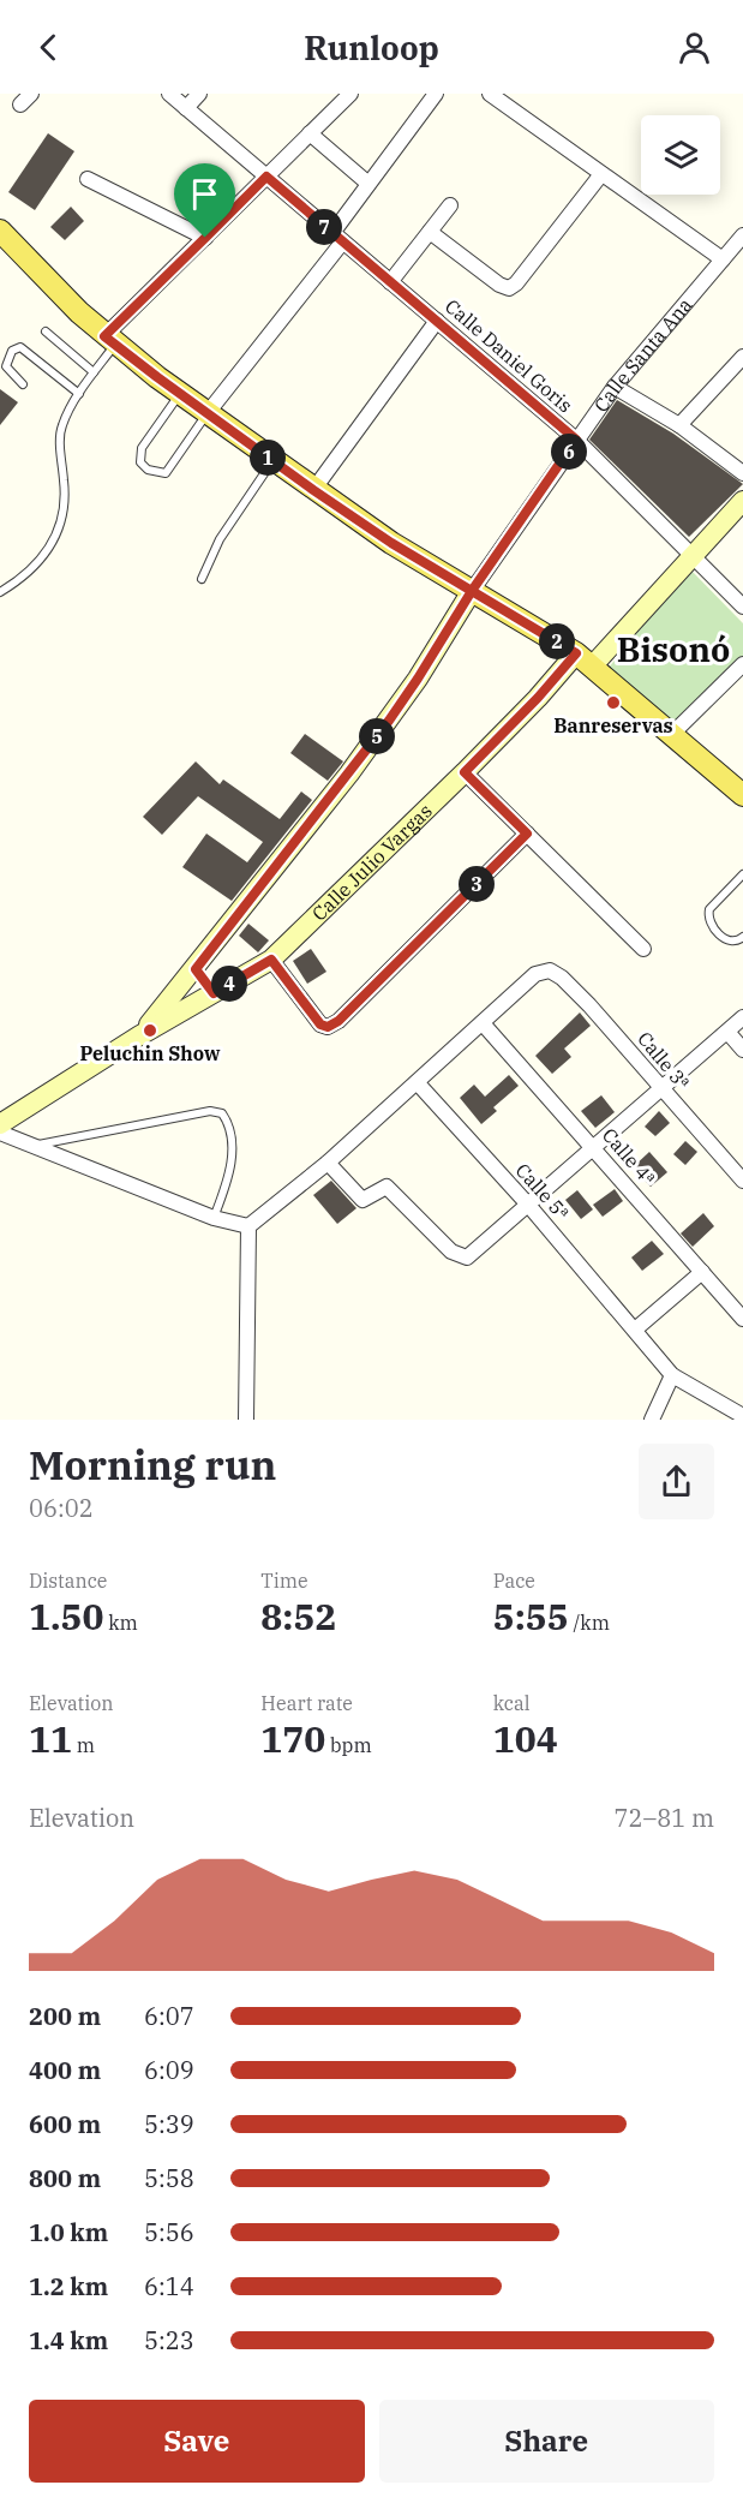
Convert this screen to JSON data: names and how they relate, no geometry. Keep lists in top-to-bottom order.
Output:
{
  "streets": {
    "main road": ["Calle Santa Ana", "Calle Julio Vargas"],
    "street": [
      "Calle Daniel Goris",
      "Calle 3ª",
      "Calle 4ª",
      "Calle 5ª"
    ]
  },
  "crossings": [
    ["Calle Daniel Goris", "Calle Santa Ana"],
    ["Calle Daniel Goris", "Calle Julio Vargas"],
    ["Calle Santa Ana", "Calle Julio Vargas"],
    ["Calle 3ª", "Calle 4ª"]
  ],
  "districts": ["Bisonó"],
  "places": ["Banreservas", "Peluchin Show"],
  "page": {
    "header": "Runloop",
    "pins": [
      "7",
      "6",
      "1",
      "2",
      "5",
      "3",
      "4"
    ],
    "heading": ["Morning run", "06:02"],
    "stats": [
      ["Distance", "1.50 km"],
      ["Time", "8:52"],
      ["Pace", "5:55 /km"],
      ["Elevation", "11 m"],
      ["Heart rate", "170 bpm"],
      ["kcal", "104"]
    ],
    "chart": ["Elevation", "72–81 m"],
    "list": [
      {
        "name": "200 m",
        "note": "6:07"
      },
      {
        "name": "400 m",
        "note": "6:09"
      },
      {
        "name": "600 m",
        "note": "5:39"
      },
      {
        "name": "800 m",
        "note": "5:58"
      },
      {
        "name": "1.0 km",
        "note": "5:56"
      },
      {
        "name": "1.2 km",
        "note": "6:14"
      },
      {
        "name": "1.4 km",
        "note": "5:23"
      }
    ],
    "buttons": ["Save", "Share"]
  }
}
